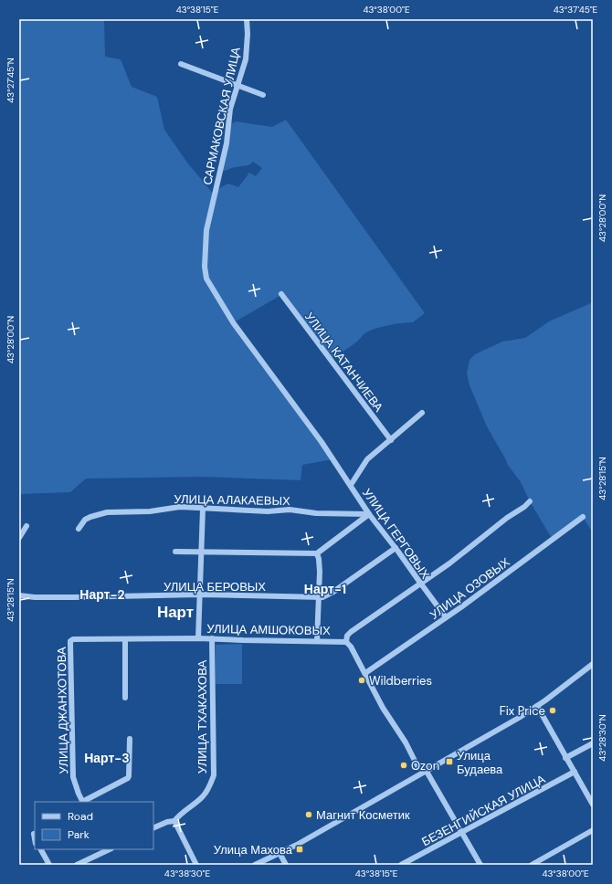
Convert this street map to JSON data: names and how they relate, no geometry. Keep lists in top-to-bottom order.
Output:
{
  "streets": {
    "street": [
      "САРМАКОВСКАЯ УЛИЦА",
      "УЛИЦА КАТАНЧИЕВА",
      "УЛИЦА АЛАКАЕВЫХ",
      "УЛИЦА ГЕРГОВЫХ",
      "УЛИЦА БЕРОВЫХ",
      "УЛИЦА ОЗОВЫХ",
      "УЛИЦА АМШОКОВЫХ",
      "УЛИЦА ДЖАНХОТОВА",
      "УЛИЦА ТХАКАХОВА",
      "БЕЗЕНГИЙСКАЯ УЛИЦА"
    ]
  },
  "crossings": [
    ["САРМАКОВСКАЯ УЛИЦА", "УЛИЦА ГЕРГОВЫХ"],
    ["УЛИЦА АЛАКАЕВЫХ", "УЛИЦА ГЕРГОВЫХ"],
    ["УЛИЦА ГЕРГОВЫХ", "УЛИЦА БЕРОВЫХ"],
    ["УЛИЦА ГЕРГОВЫХ", "УЛИЦА ОЗОВЫХ"],
    ["УЛИЦА ГЕРГОВЫХ", "УЛИЦА АМШОКОВЫХ"],
    ["УЛИЦА АМШОКОВЫХ", "УЛИЦА ДЖАНХОТОВА"],
    ["УЛИЦА АМШОКОВЫХ", "УЛИЦА ТХАКАХОВА"]
  ],
  "districts": [
    "Нарт-1",
    "Нарт-2",
    "Нарт",
    "Нарт-3"
  ],
  "places": {
    "other": [
      "Wildberries",
      "Fix Price",
      "Ozon",
      "Магнит Косметик"
    ],
    "transit": ["Улица Будаева", "Улица Махова"]
  },
  "legend": ["Road", "Park"],
  "coordinates": [
    "43°38'15\"E",
    "43°38'00\"E",
    "43°37'45\"E",
    "43°27'45\"N",
    "43°28'00\"N",
    "43°28'15\"N",
    "43°28'30\"N",
    "43°38'30\"E"
  ]
}
